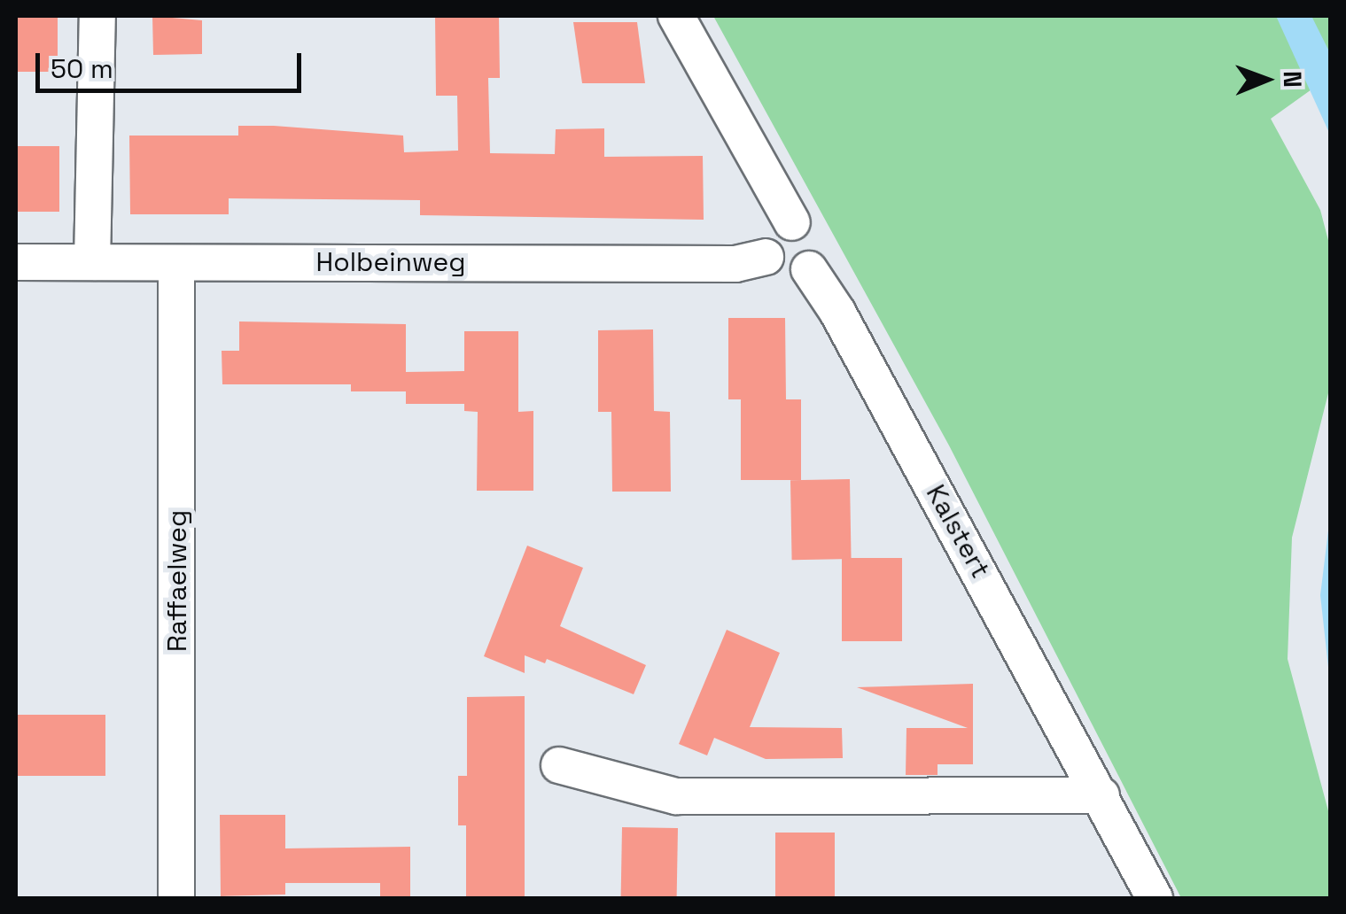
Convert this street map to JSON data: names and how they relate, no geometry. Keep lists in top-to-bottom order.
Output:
{
  "streets": {
    "street": ["Holbeinweg", "Kalstert", "Raffaelweg"]
  },
  "crossings": [
    ["Holbeinweg", "Kalstert"],
    ["Holbeinweg", "Raffaelweg"]
  ],
  "scale_bar": "50 m",
  "north": "right"
}
